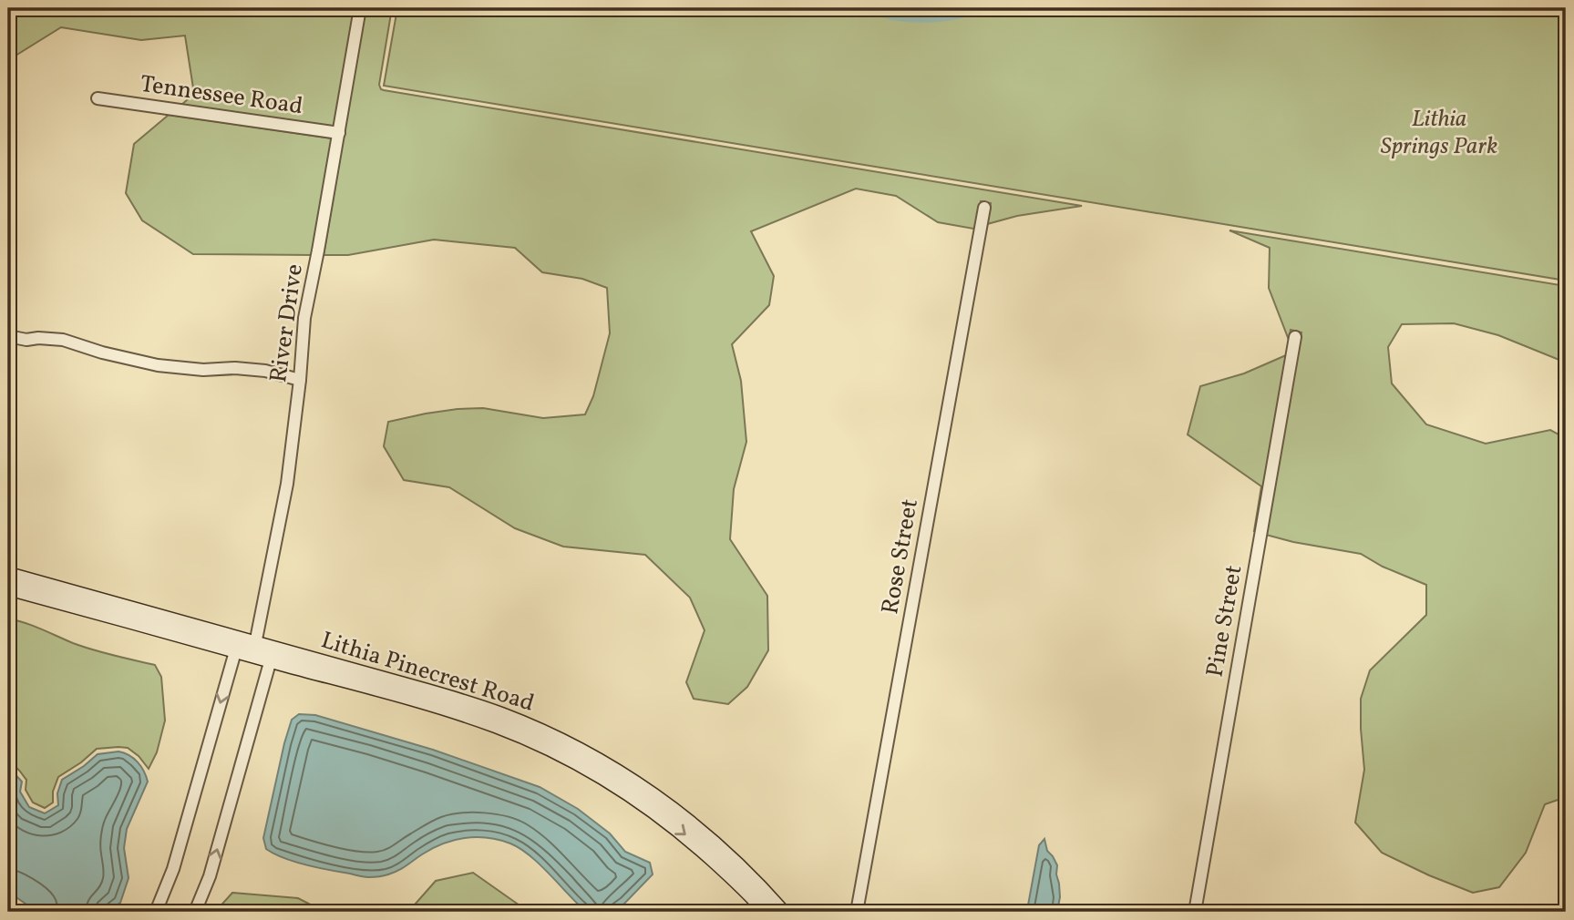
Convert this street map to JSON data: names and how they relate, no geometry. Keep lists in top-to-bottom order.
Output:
{
  "streets": {
    "main road": ["Lithia Pinecrest Road"],
    "street": [
      "Tennessee Road",
      "River Drive",
      "Rose Street",
      "Pine Street"
    ]
  },
  "crossings": [
    ["Tennessee Road", "River Drive"],
    ["River Drive", "Lithia Pinecrest Road"]
  ],
  "parks": ["Lithia Springs Park"]
}
